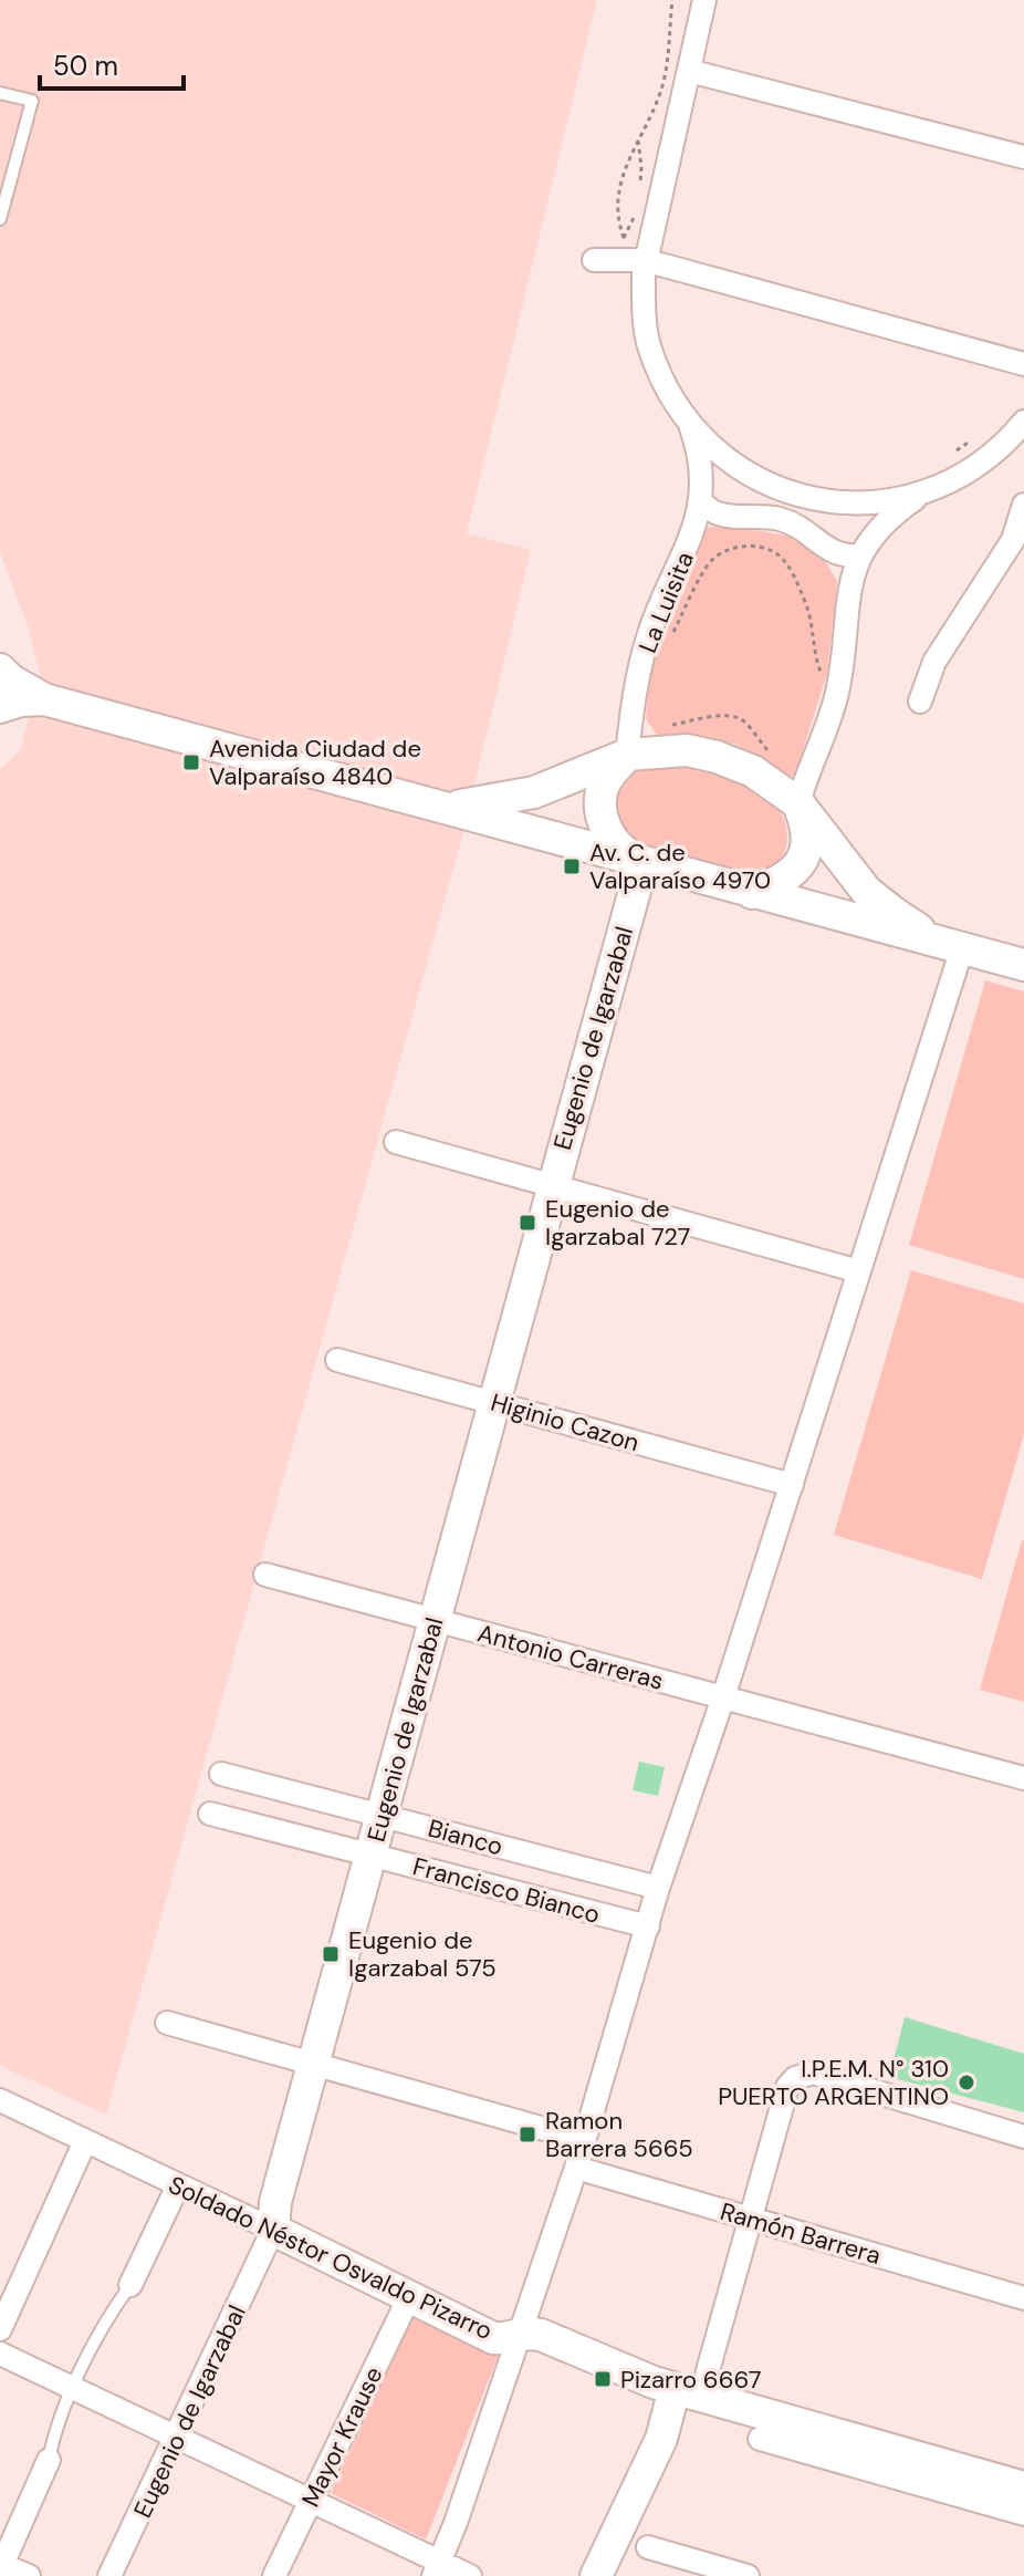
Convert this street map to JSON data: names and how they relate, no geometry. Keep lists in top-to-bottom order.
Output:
{
  "streets": {
    "street": [
      "La Luisita",
      "Eugenio de Igarzabal",
      "Higinio Cazon",
      "Antonio Carreras",
      "Bianco",
      "Francisco Bianco",
      "Ramón Barrera",
      "Soldado Néstor Osvaldo Pizarro",
      "Mayor Krause"
    ]
  },
  "crossings": [
    ["Eugenio de Igarzabal", "Higinio Cazon"],
    ["Eugenio de Igarzabal", "Antonio Carreras"],
    ["Eugenio de Igarzabal", "Bianco"],
    ["Eugenio de Igarzabal", "Francisco Bianco"],
    ["Eugenio de Igarzabal", "Soldado Néstor Osvaldo Pizarro"],
    ["Soldado Néstor Osvaldo Pizarro", "Mayor Krause"]
  ],
  "places": {
    "transit": [
      "Avenida Ciudad de Valparaíso 4840",
      "Av. C. de Valparaíso 4970",
      "Eugenio de Igarzabal 727",
      "Eugenio de Igarzabal 575",
      "Ramon Barrera 5665",
      "Pizarro 6667"
    ],
    "other": ["I.P.E.M. N° 310 PUERTO ARGENTINO"]
  },
  "scale_bar": "50 m"
}
